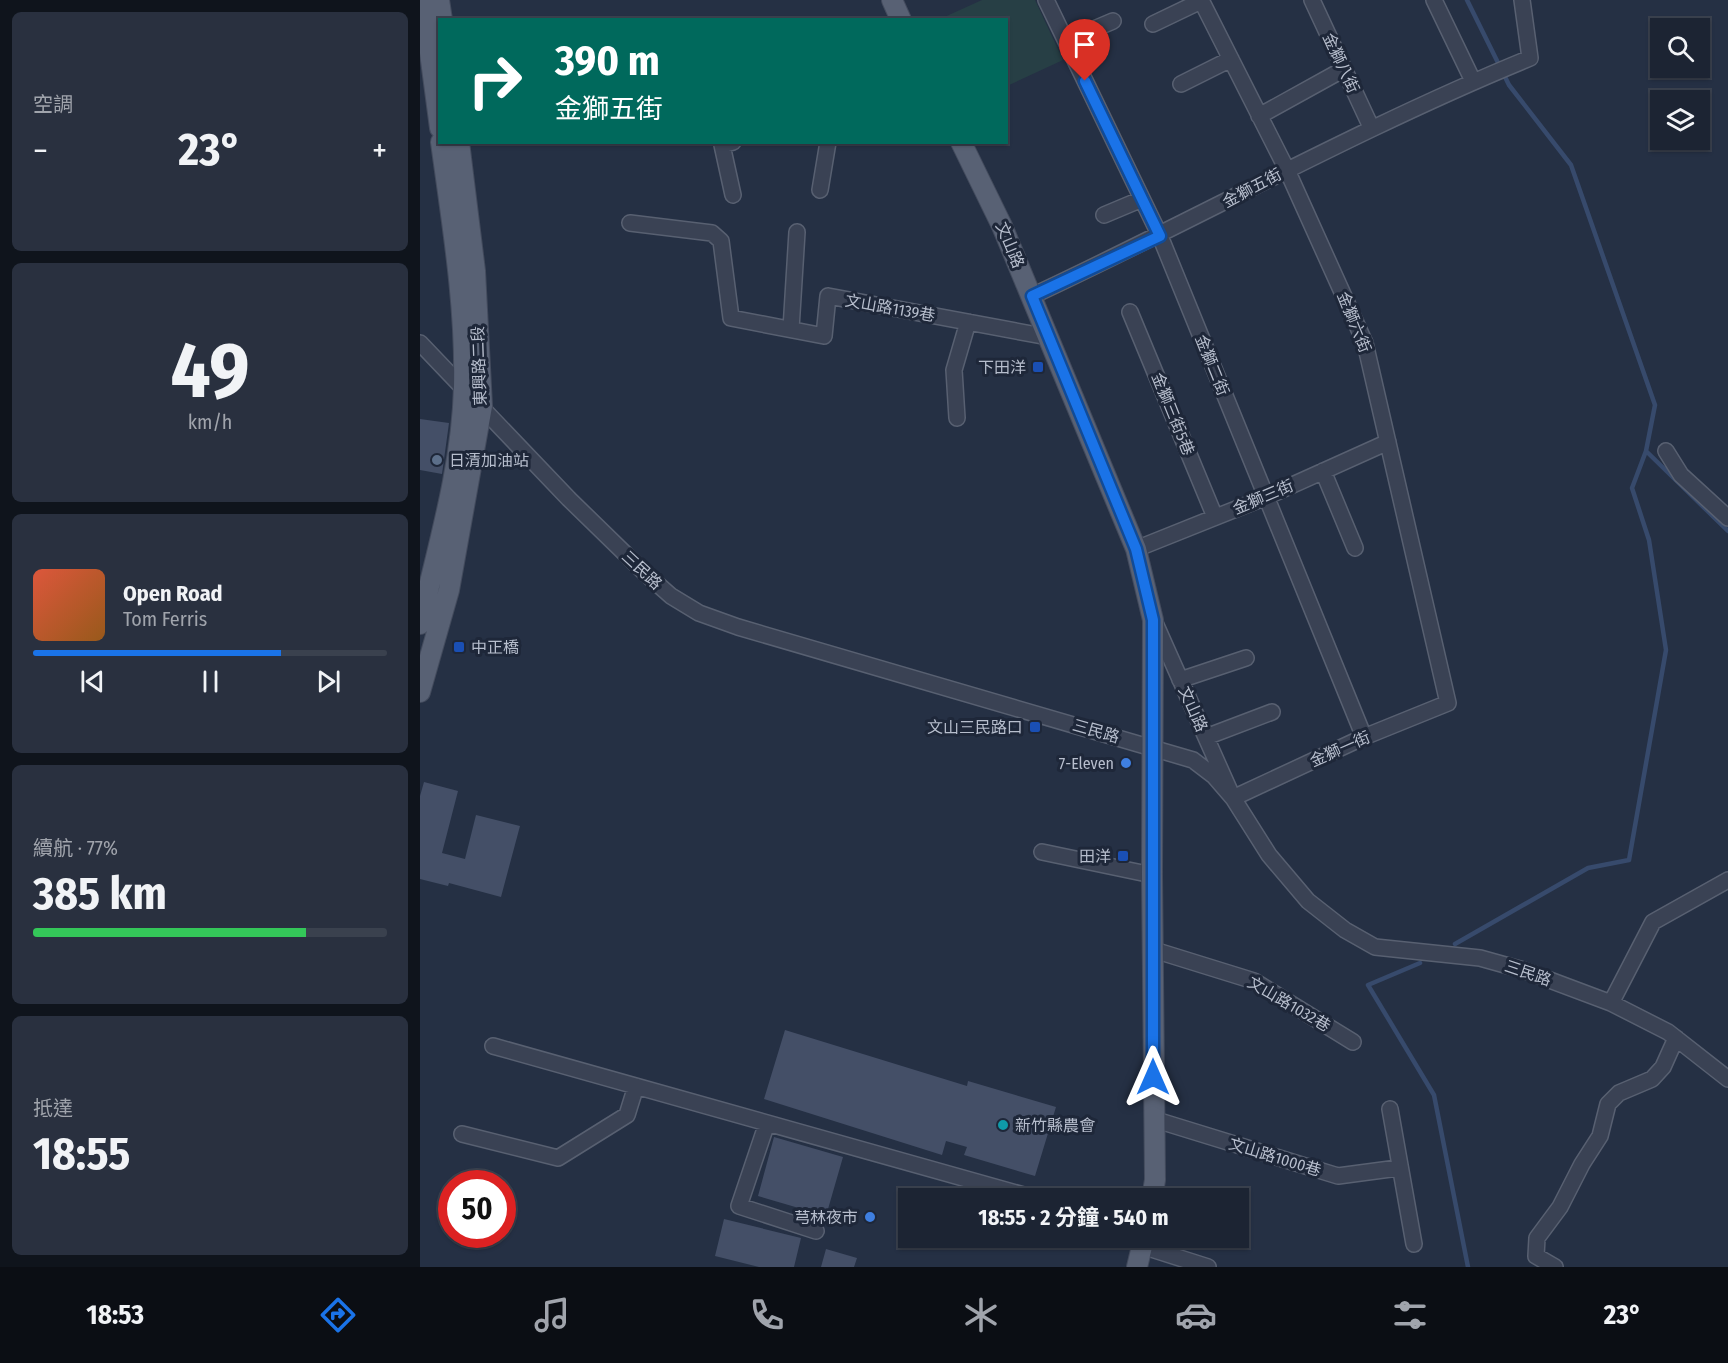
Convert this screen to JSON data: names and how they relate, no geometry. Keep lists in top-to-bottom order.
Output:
{
  "streets": {
    "main road": ["文山路", "東興路二段"],
    "street": [
      "金獅八街",
      "金獅五街",
      "文山路1139巷",
      "金獅六街",
      "金獅二街",
      "金獅三街5巷",
      "金獅三街",
      "三民路",
      "金獅一街",
      "文山路1032巷",
      "文山路1000巷"
    ]
  },
  "crossings": [
    ["金獅八街", "金獅五街"],
    ["金獅五街", "文山路"],
    ["金獅五街", "金獅六街"],
    ["金獅五街", "金獅二街"],
    ["文山路", "文山路1139巷"],
    ["文山路", "金獅三街"],
    ["文山路", "三民路"],
    ["文山路", "金獅一街"],
    ["文山路", "文山路1032巷"],
    ["文山路", "文山路1000巷"],
    ["金獅六街", "金獅三街"],
    ["金獅六街", "金獅一街"],
    ["金獅二街", "金獅三街"],
    ["金獅二街", "金獅一街"],
    ["東興路二段", "三民路"],
    ["金獅三街5巷", "金獅三街"],
    ["三民路", "金獅一街"]
  ],
  "places": {
    "transit": [
      "下田洋",
      "中正橋",
      "文山三民路口",
      "田洋"
    ],
    "other": [
      "日清加油站",
      "7-Eleven",
      "新竹縣農會",
      "芎林夜市"
    ]
  },
  "page": {
    "tile": [
      "空調",
      ["49", "km/h"],
      ["續航 · 77%", "385 km"],
      ["抵達", "18:55"]
    ],
    "turn": ["390 m", "金獅五街"],
    "heat": ["−", "23°", "+"],
    "song": ["Open Road", "Tom Ferris"],
    "limit": "50",
    "trip": "18:55 · 2 分鐘 · 540 m",
    "tabs": ["18:53", "23°"]
  }
}
